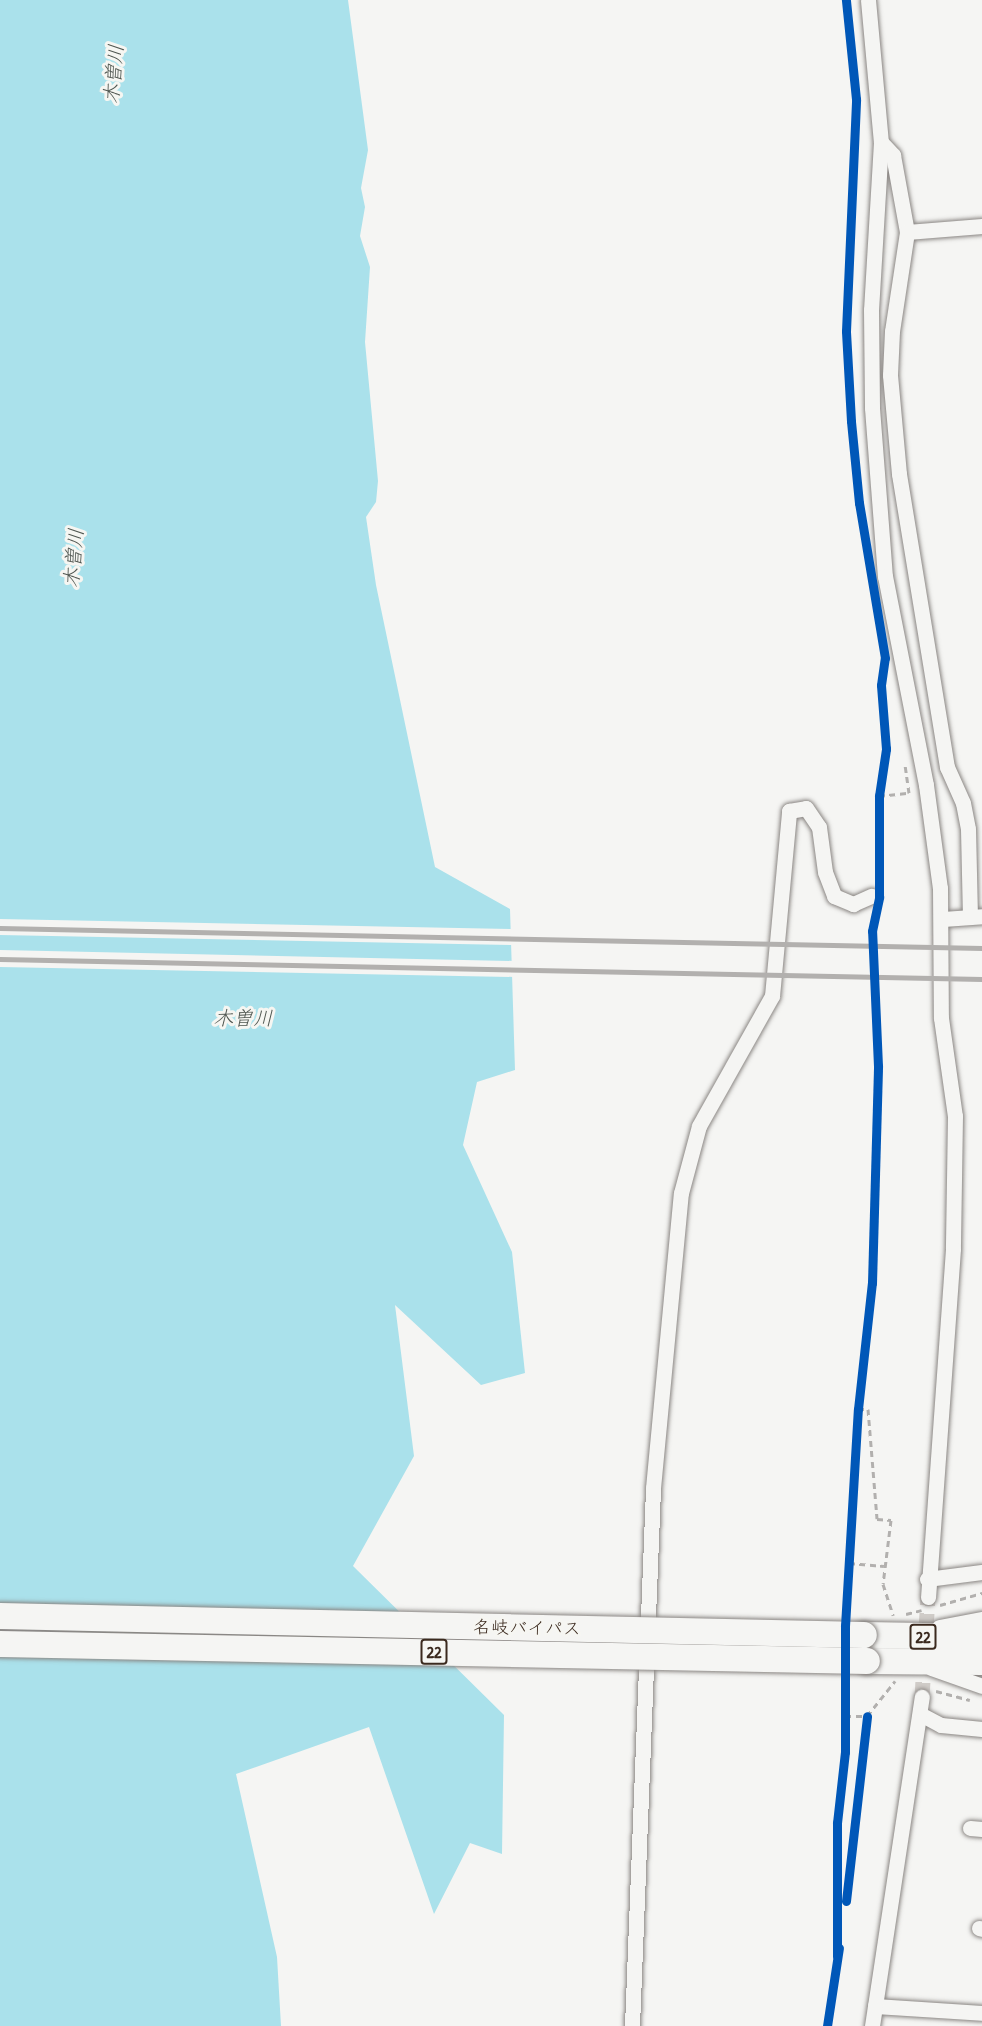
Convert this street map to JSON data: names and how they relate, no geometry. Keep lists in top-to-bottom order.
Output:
{
  "streets": {
    "highway": ["名岐バイパス", "22"]
  },
  "water": ["木曽川"]
}
